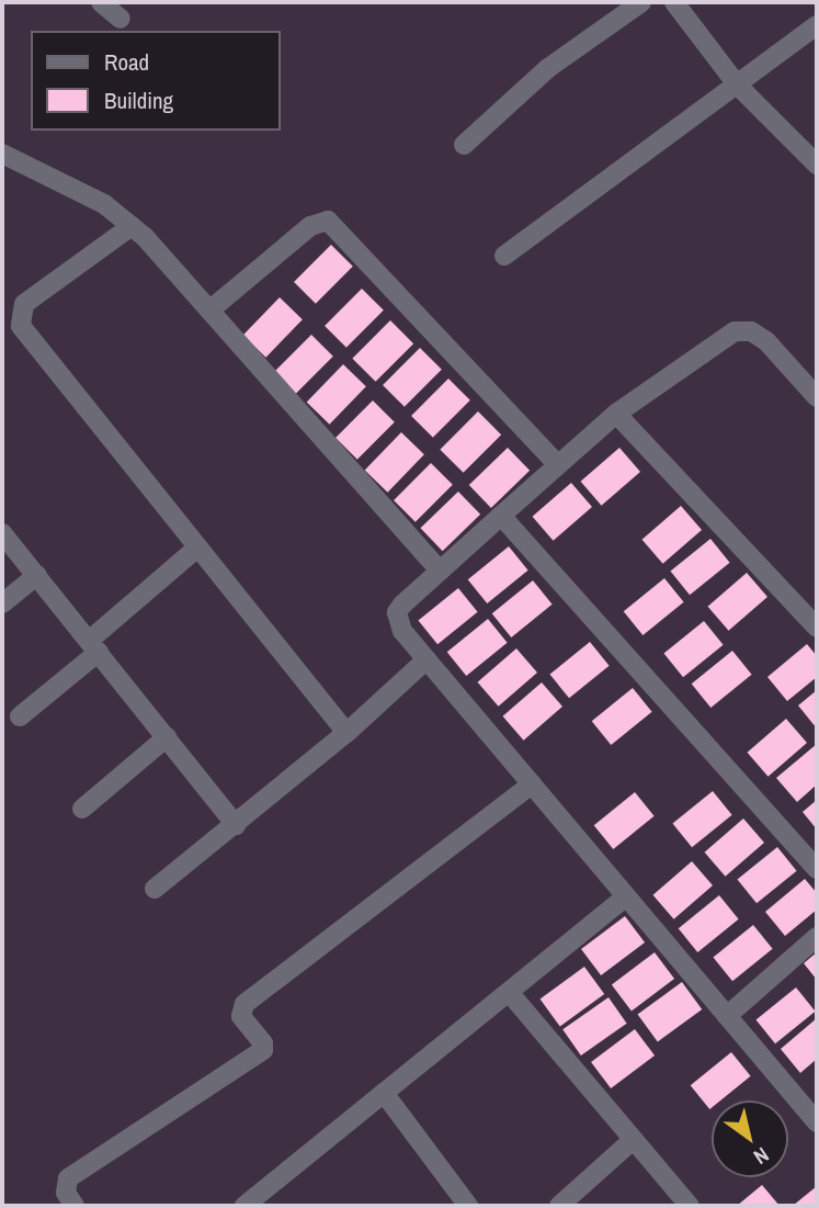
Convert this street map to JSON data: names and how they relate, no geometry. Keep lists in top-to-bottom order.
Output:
{
  "legend": ["Road", "Building"],
  "north": "bottom right"
}
